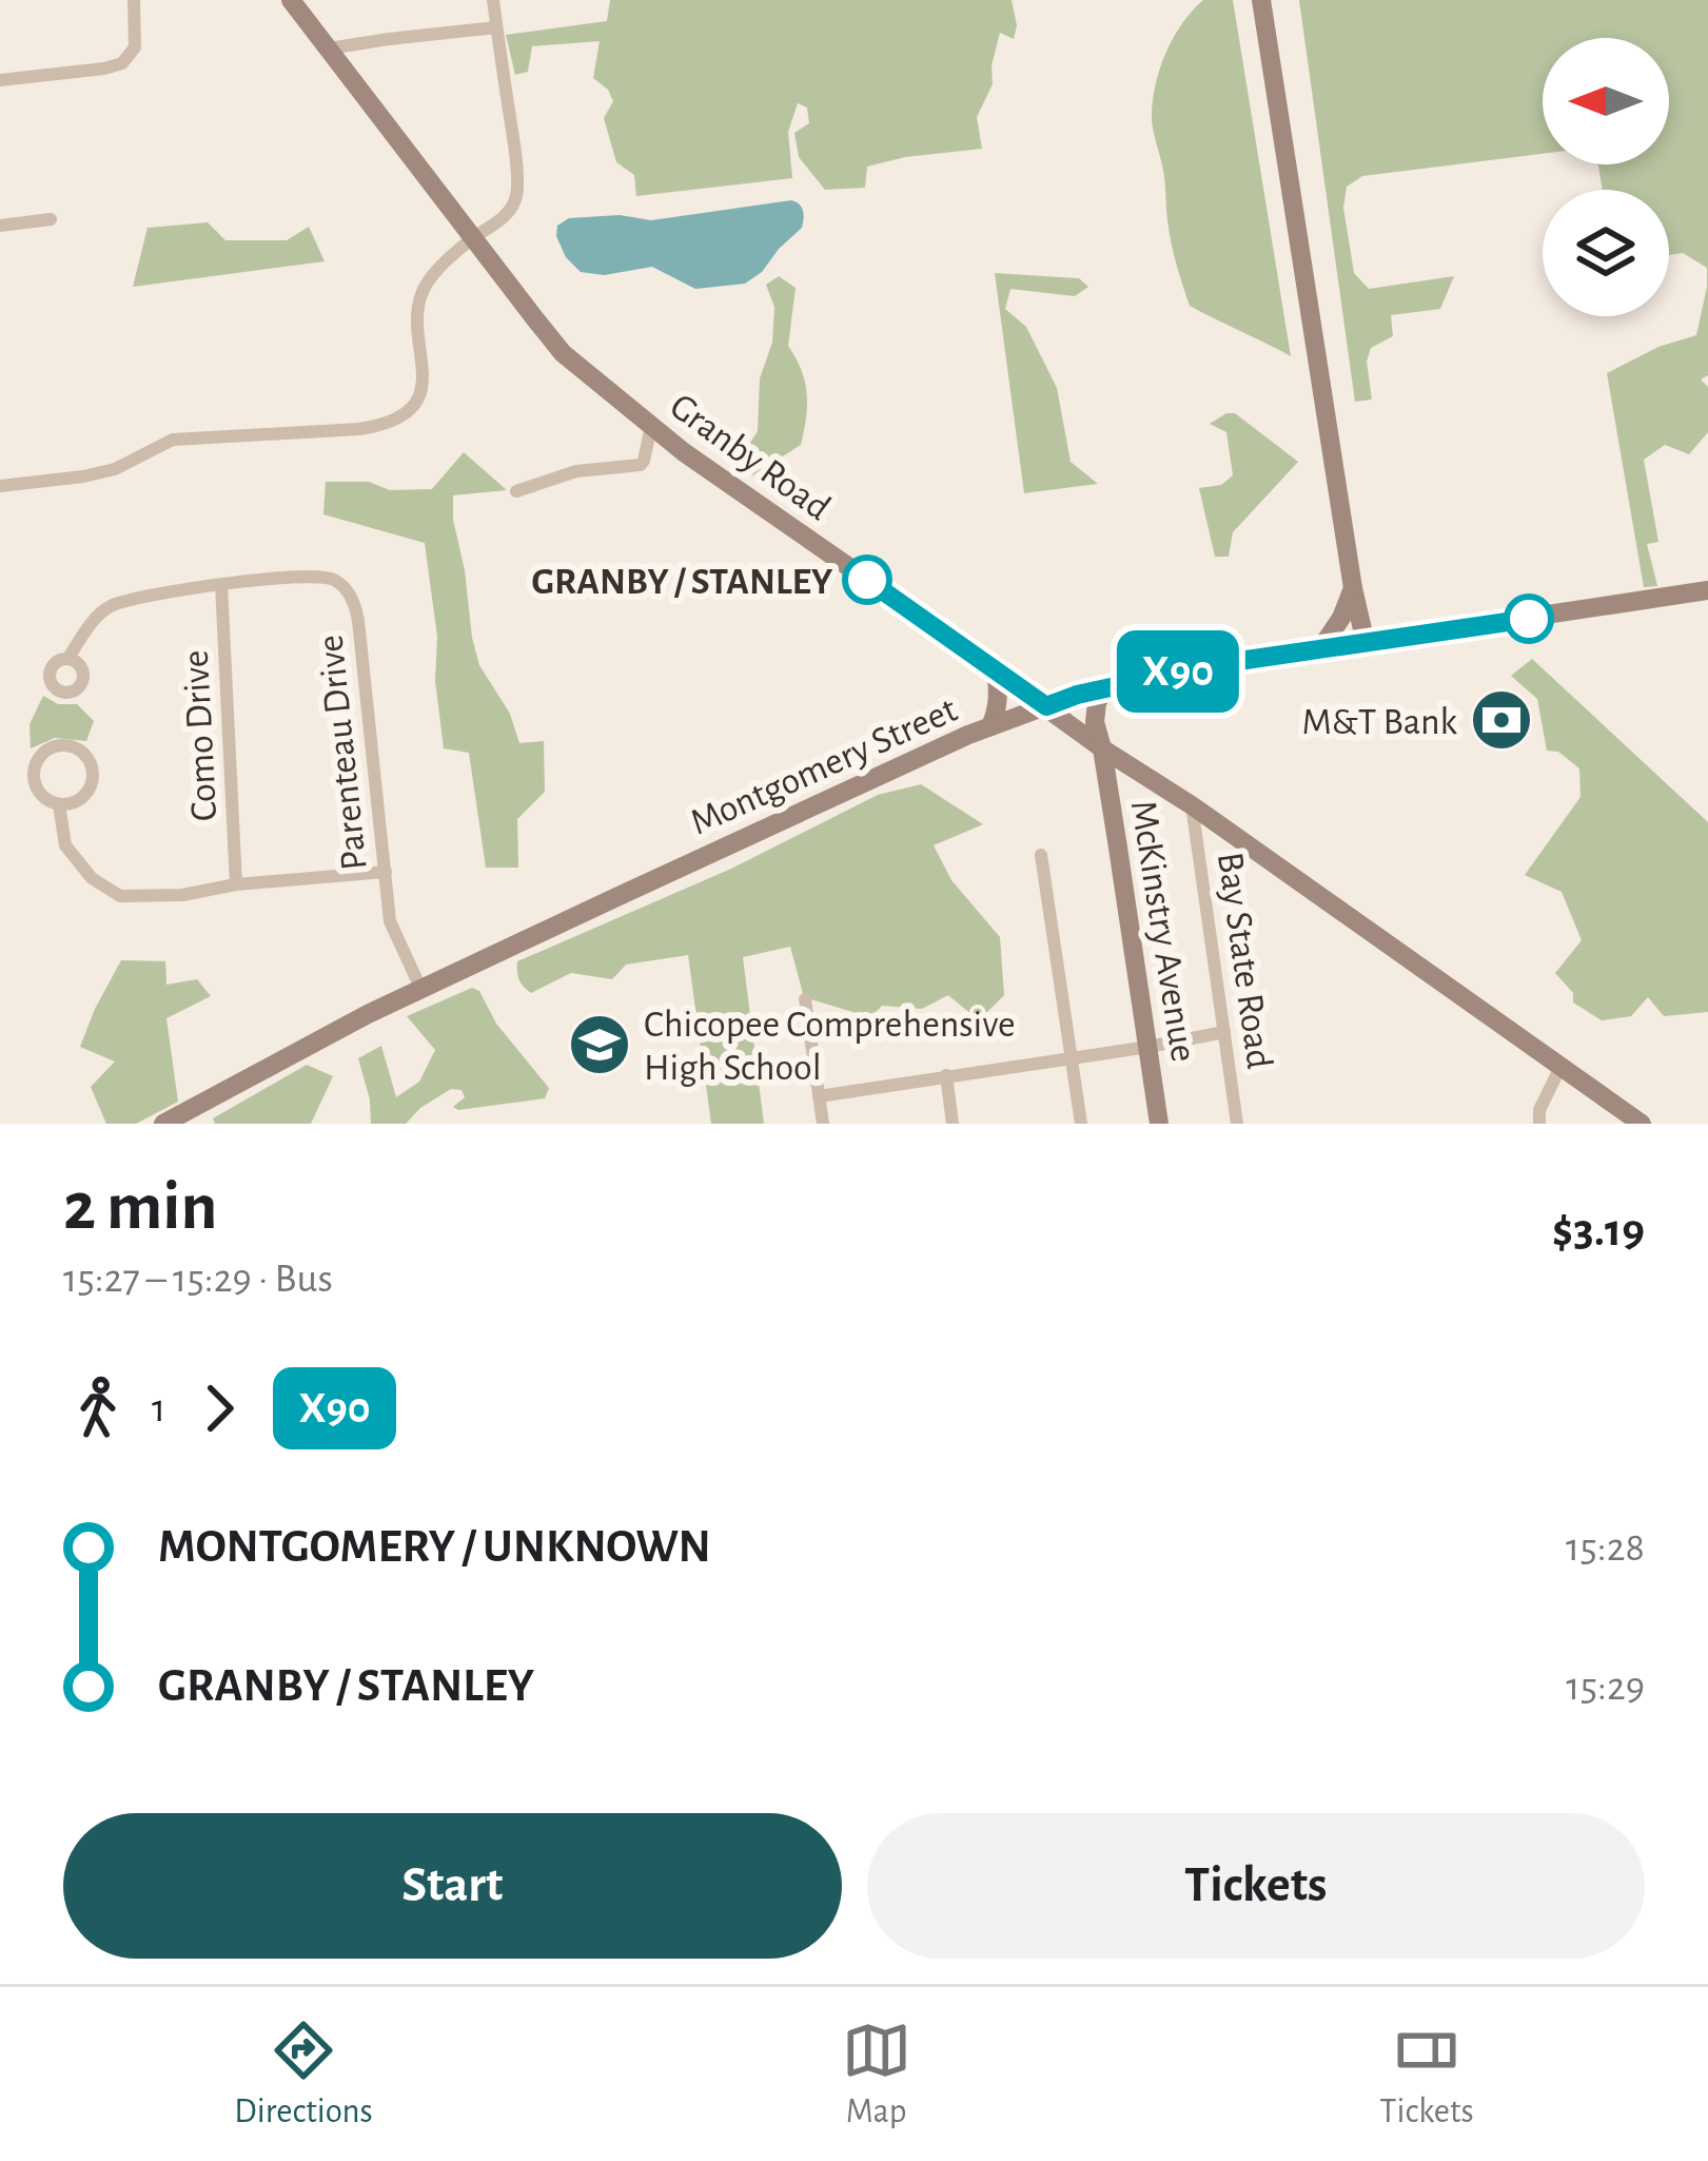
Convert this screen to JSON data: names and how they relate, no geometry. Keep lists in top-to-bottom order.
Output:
{
  "streets": {
    "main road": ["Granby Road", "Montgomery Street", "McKinstry Avenue"],
    "street": ["Como Drive", "Parenteau Drive", "Bay State Road"]
  },
  "crossings": [
    ["Granby Road", "Montgomery Street"],
    ["Granby Road", "McKinstry Avenue"],
    ["Granby Road", "Bay State Road"],
    ["Como Drive", "Parenteau Drive"],
    ["Parenteau Drive", "Montgomery Street"],
    ["Montgomery Street", "McKinstry Avenue"]
  ],
  "places": {
    "other": ["GRANBY / STANLEY"],
    "bank": ["M&T Bank"],
    "school or university": ["Chicopee Comprehensive High School"]
  },
  "lines": ["bus line X90"],
  "north": "left",
  "page": {
    "on_map": "X90",
    "heading": ["2 min", "15:27 – 15:29 · Bus", "$3.19"],
    "legs": ["1", "X90"],
    "list": [
      {
        "name": "MONTGOMERY / UNKNOWN",
        "value": "15:28"
      },
      {
        "name": "GRANBY / STANLEY",
        "value": "15:29"
      }
    ],
    "buttons": ["Start", "Tickets"],
    "tabs": ["Directions", "Map", "Tickets"]
  }
}
